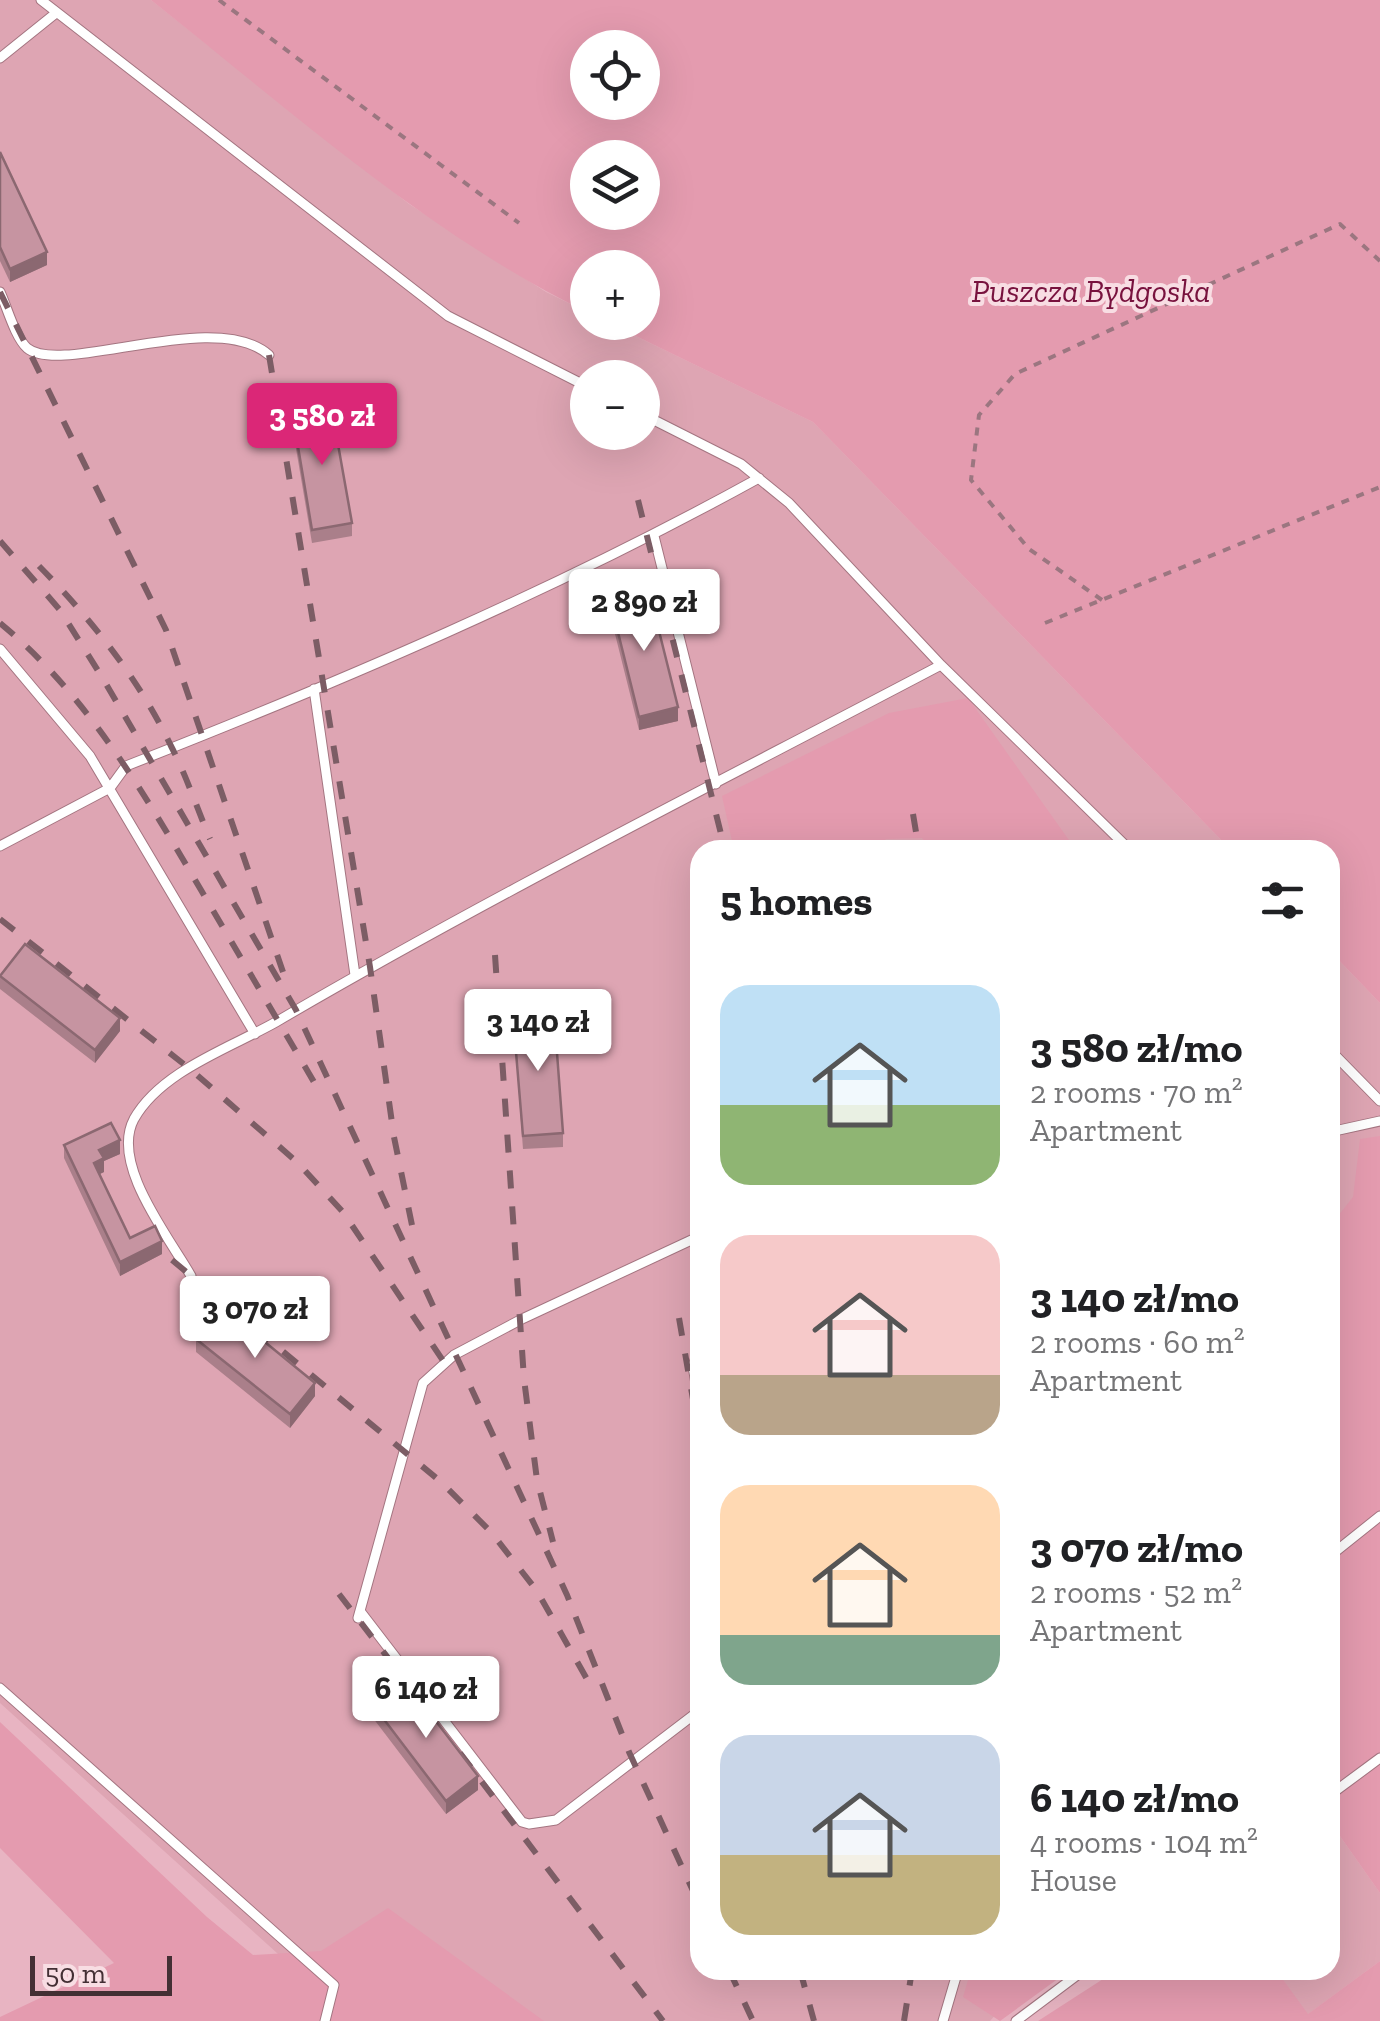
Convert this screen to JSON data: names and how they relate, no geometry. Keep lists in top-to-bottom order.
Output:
{
  "parks": ["Puszcza Bydgoska"],
  "scale_bar": "50 m",
  "page": {
    "map_buttons": ["+", "−"],
    "price": [
      "3 580 zł",
      "2 890 zł",
      "3 140 zł",
      "3 070 zł",
      "6 140 zł"
    ],
    "heading": "5 homes",
    "list": [
      {
        "name": "3 580 zł/mo",
        "note": "2 rooms · 70 m² · Apartment"
      },
      {
        "name": "3 140 zł/mo",
        "note": "2 rooms · 60 m² · Apartment"
      },
      {
        "name": "3 070 zł/mo",
        "note": "2 rooms · 52 m² · Apartment"
      },
      {
        "name": "6 140 zł/mo",
        "note": "4 rooms · 104 m² · House"
      }
    ],
    "scale": "50 m"
  }
}
